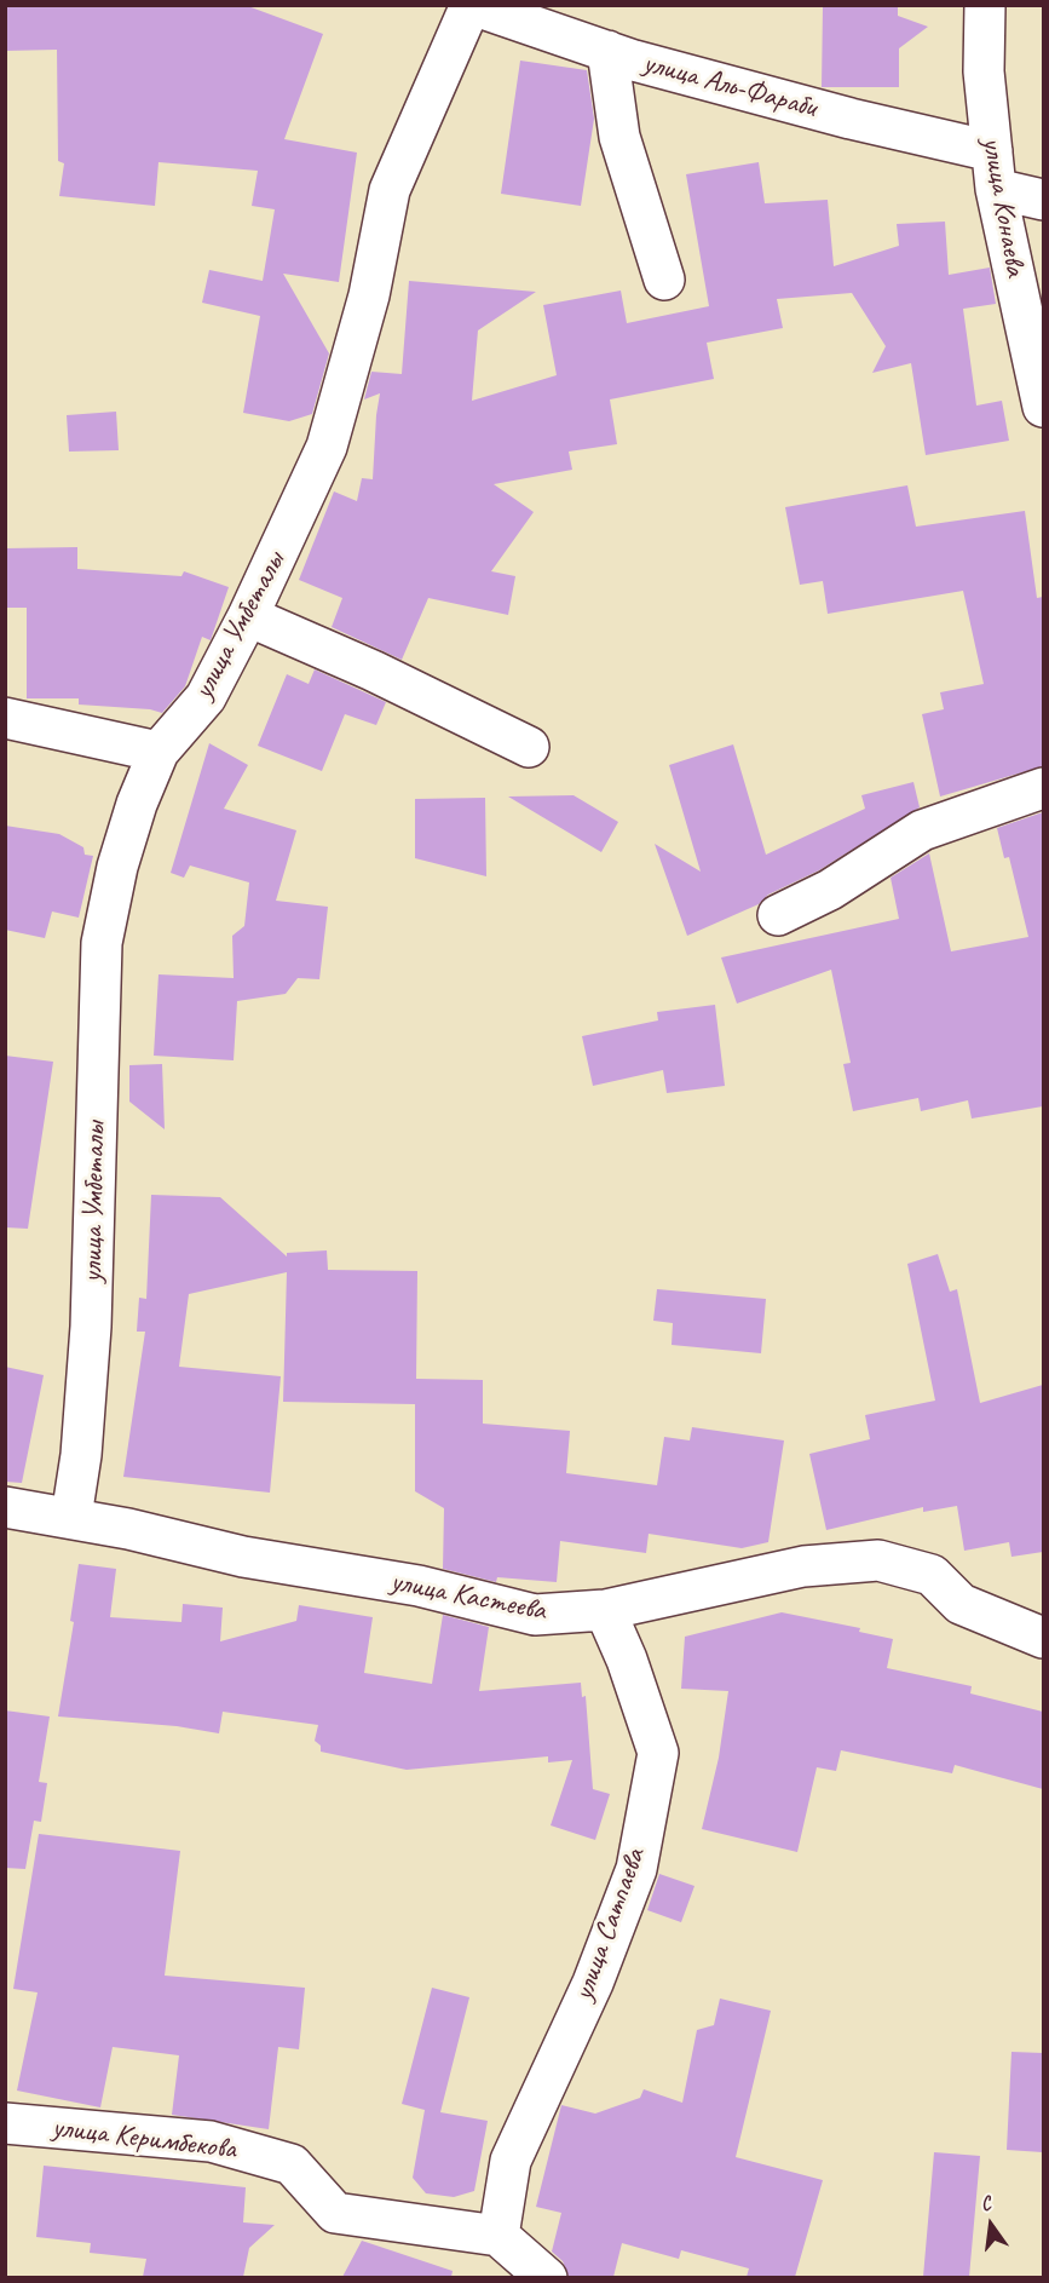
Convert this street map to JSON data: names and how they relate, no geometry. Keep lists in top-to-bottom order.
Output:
{
  "streets": {
    "street": [
      "улица Аль-Фараби",
      "улица Конаева",
      "улица Умбеталы",
      "улица Кастеева",
      "улица Сатпаева",
      "улица Керимбекова"
    ]
  },
  "crossings": [
    ["улица Аль-Фараби", "улица Конаева"],
    ["улица Аль-Фараби", "улица Умбеталы"],
    ["улица Умбеталы", "улица Кастеева"],
    ["улица Кастеева", "улица Сатпаева"],
    ["улица Сатпаева", "улица Керимбекова"]
  ],
  "north": "top"
}
